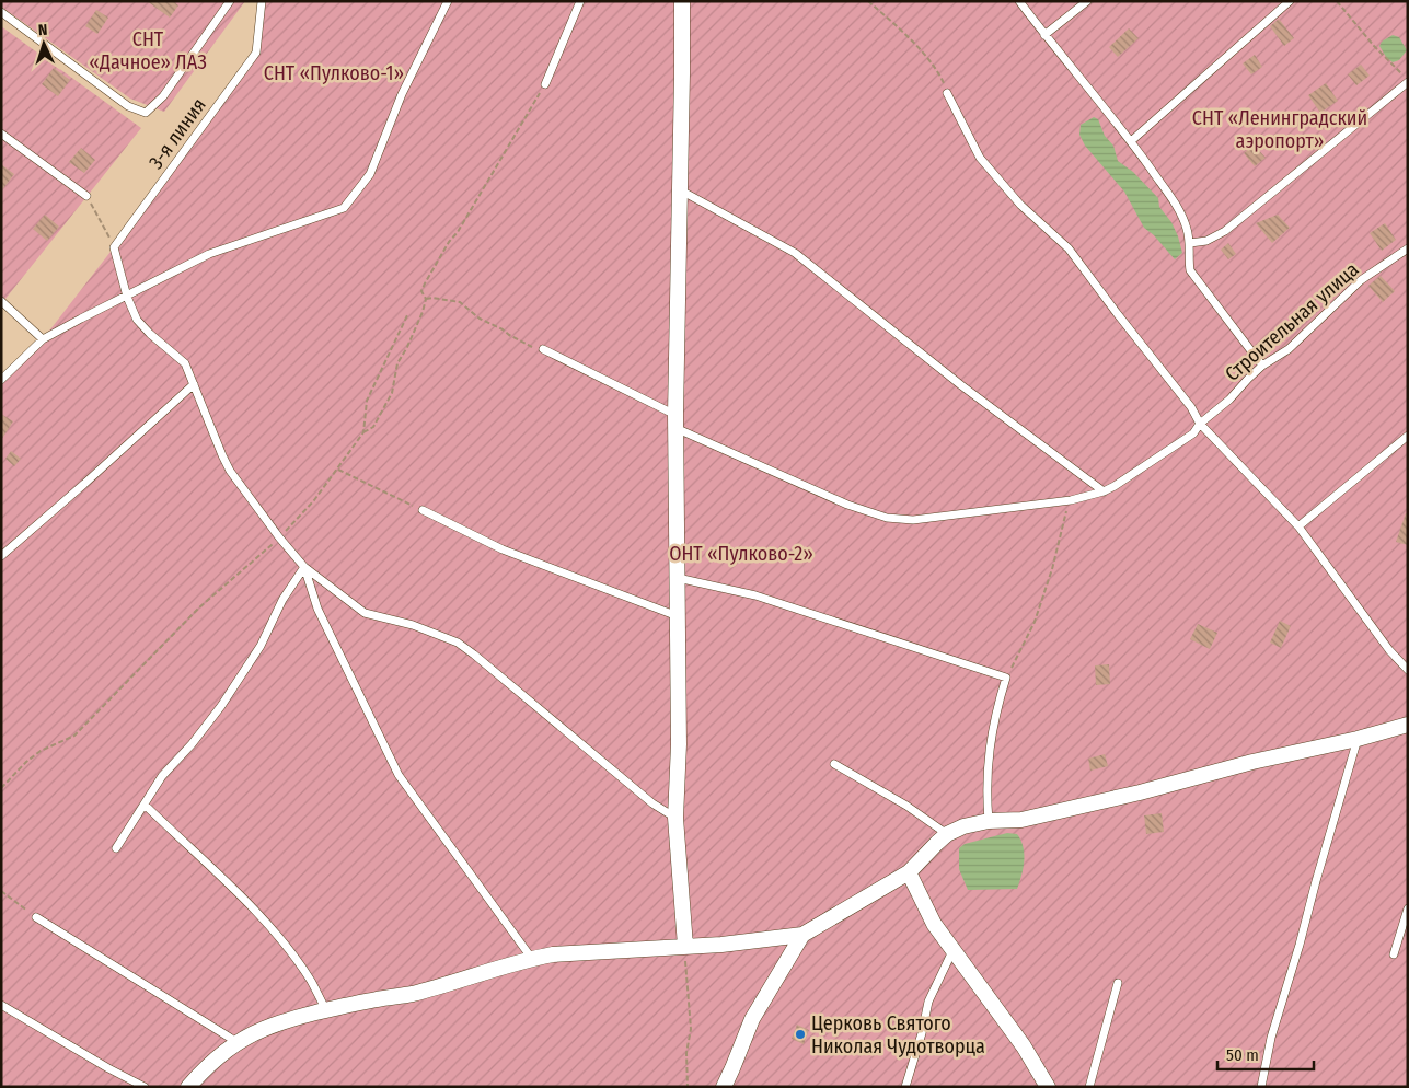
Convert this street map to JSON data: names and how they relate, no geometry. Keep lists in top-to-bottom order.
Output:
{
  "streets": {
    "lane": ["3-я линия", "Строительная улица"]
  },
  "parks": [
    "СНТ «Дачное» ЛАЗ",
    "СНТ «Пулково-1»",
    "СНТ «Ленинградский аэропорт»",
    "ОНТ «Пулково-2»"
  ],
  "places": ["Церковь Святого Николая Чудотворца"],
  "scale_bar": "50 m",
  "north": "top"
}
